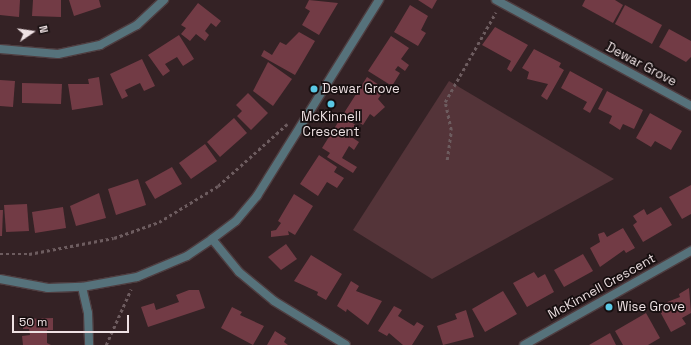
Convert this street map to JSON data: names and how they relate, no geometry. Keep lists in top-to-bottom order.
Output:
{
  "streets": {
    "street": ["Dewar Grove", "McKinnell Crescent"]
  },
  "places": ["Dewar Grove", "McKinnell Crescent", "Wise Grove"],
  "scale_bar": "50 m",
  "north": "right"
}
